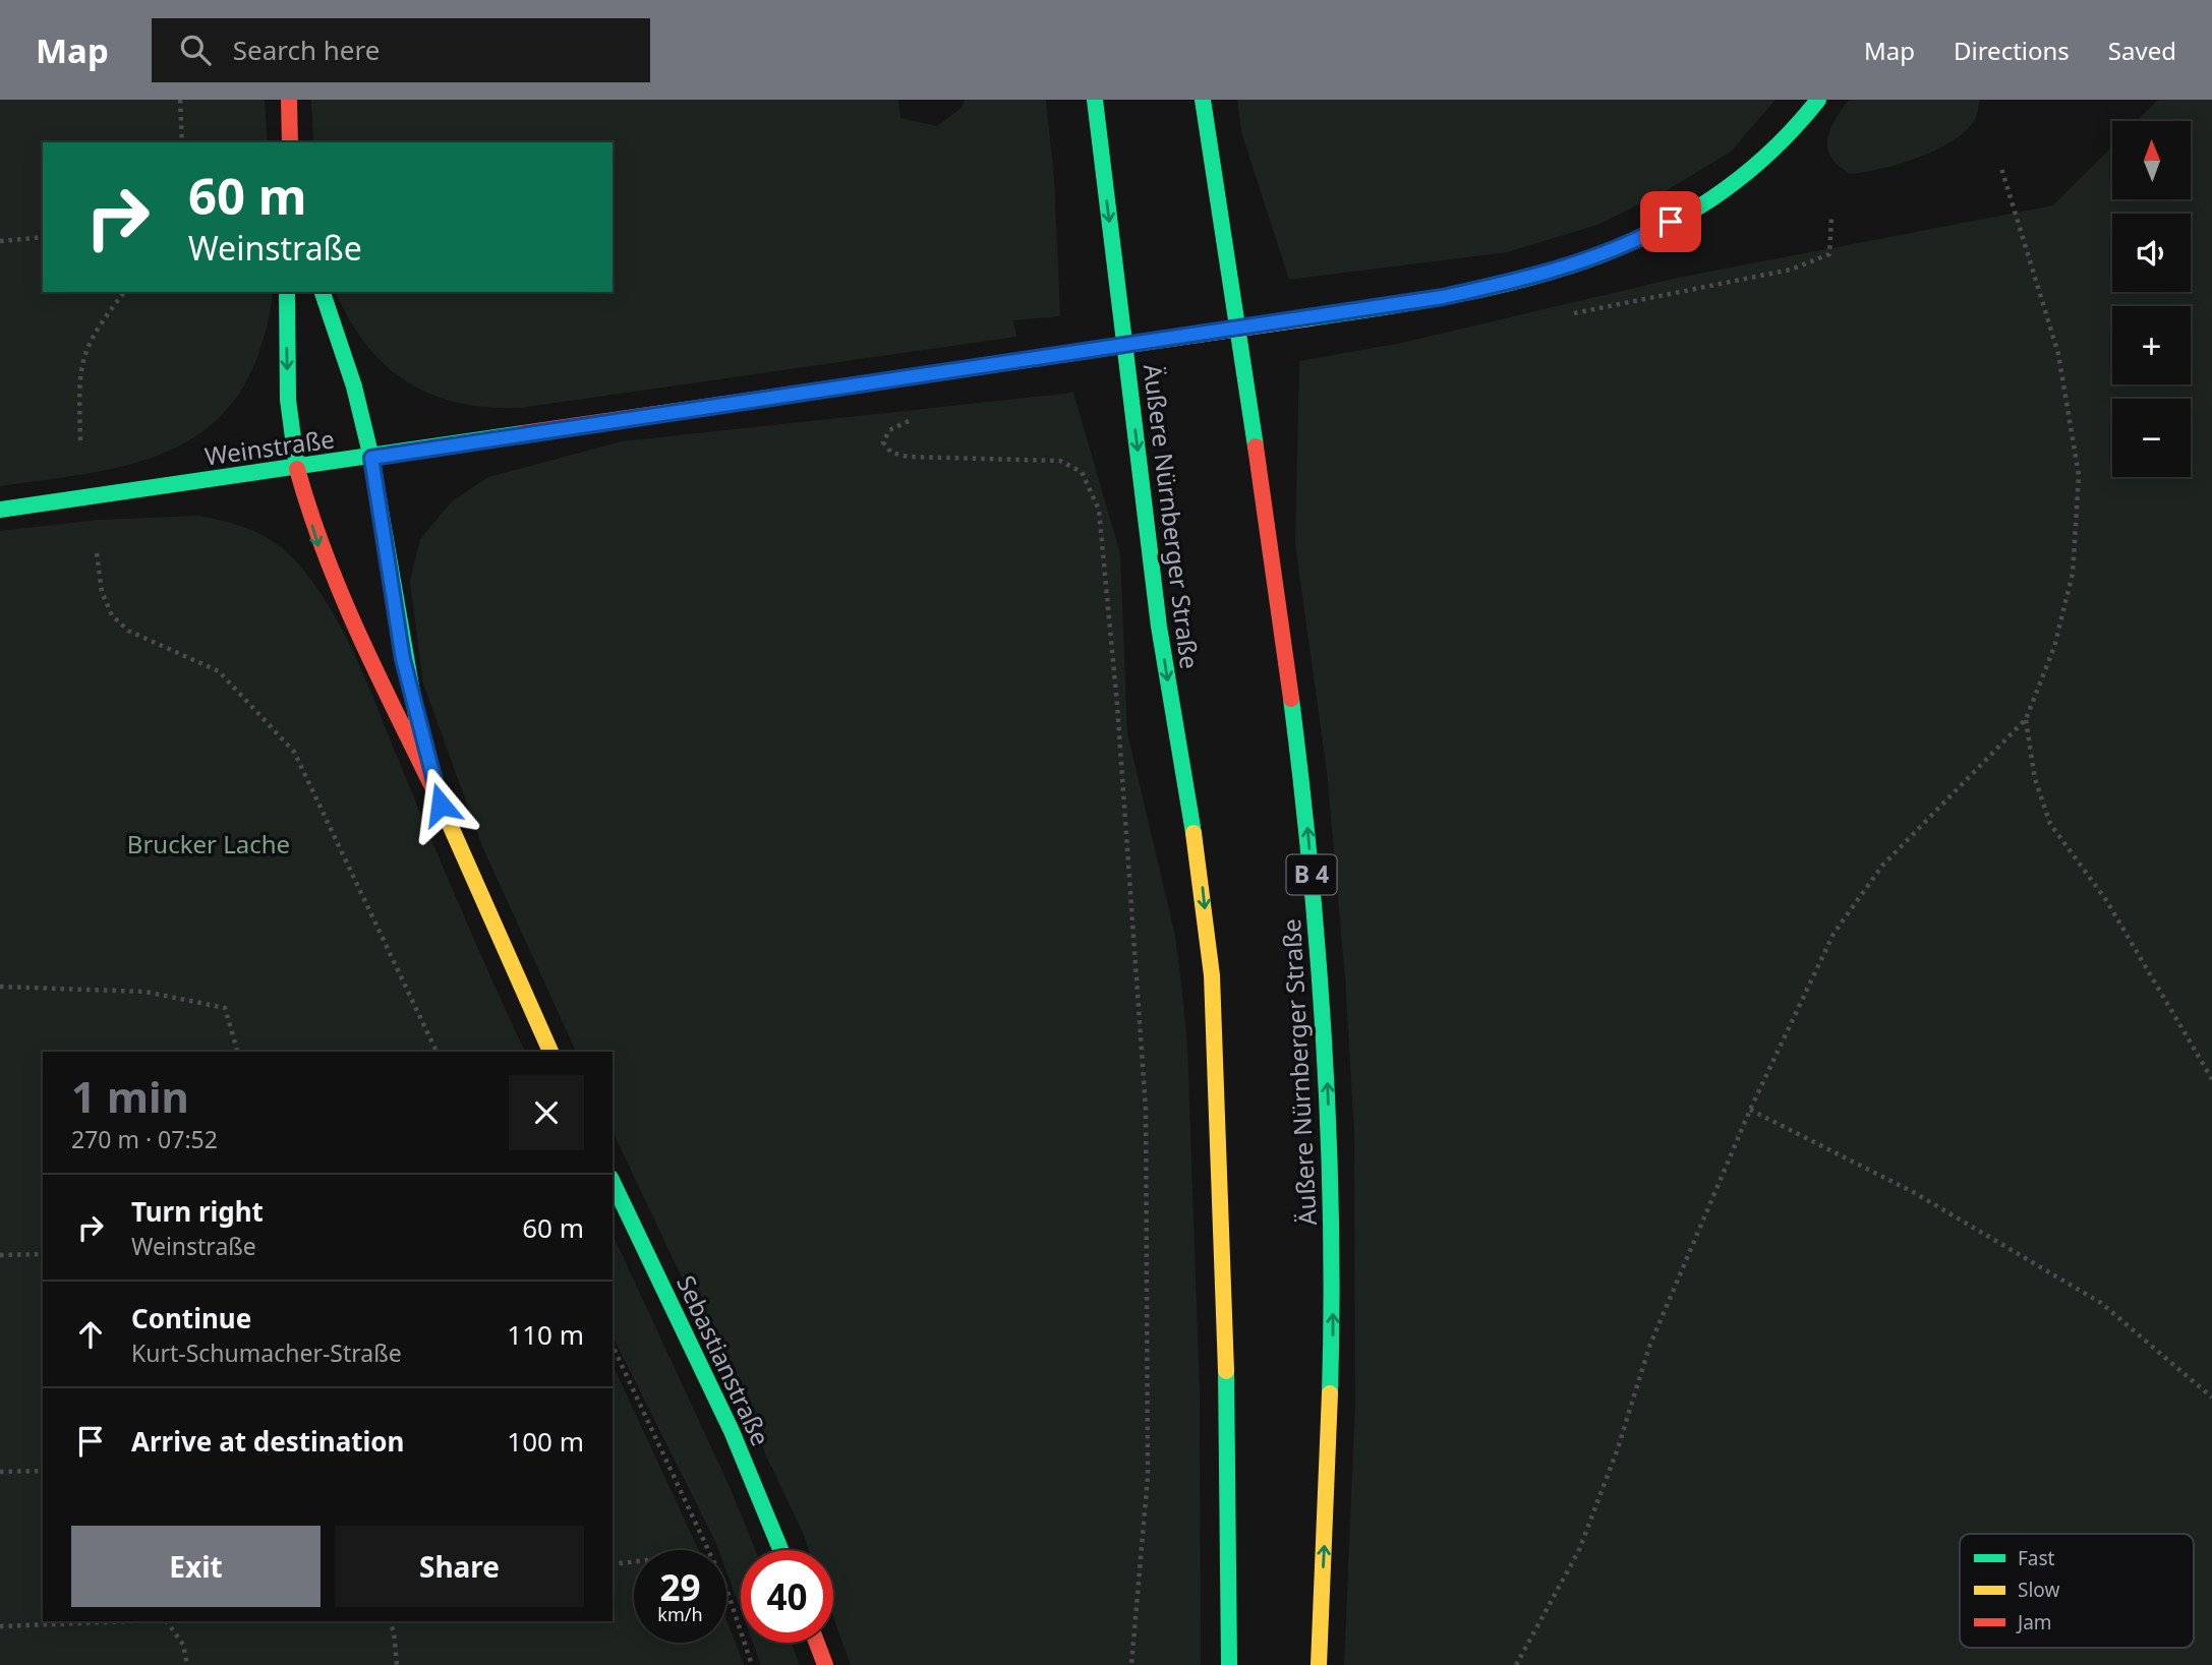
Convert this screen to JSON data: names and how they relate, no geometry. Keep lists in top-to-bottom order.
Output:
{
  "streets": {
    "main road": [
      "Weinstraße",
      "Äußere Nürnberger Straße",
      "B 4",
      "Sebastianstraße"
    ]
  },
  "parks": ["Brucker Lache"],
  "legend": ["Fast", "Slow", "Jam"],
  "north": "top",
  "page": {
    "header": "Map",
    "search": "Search here",
    "nav": ["Map", "Directions", "Saved"],
    "map_buttons": ["+", "−"],
    "turn": ["60 m", "Weinstraße"],
    "heading": ["1 min", "270 m · 07:52"],
    "list": [
      {
        "name": "Turn right",
        "note": "Weinstraße",
        "value": "60 m"
      },
      {
        "name": "Continue",
        "note": "Kurt-Schumacher-Straße",
        "value": "110 m"
      },
      {
        "name": "Arrive at destination",
        "value": "100 m"
      }
    ],
    "buttons": ["Exit", "Share"],
    "speed": "29 km/h",
    "limit": "40"
  }
}
